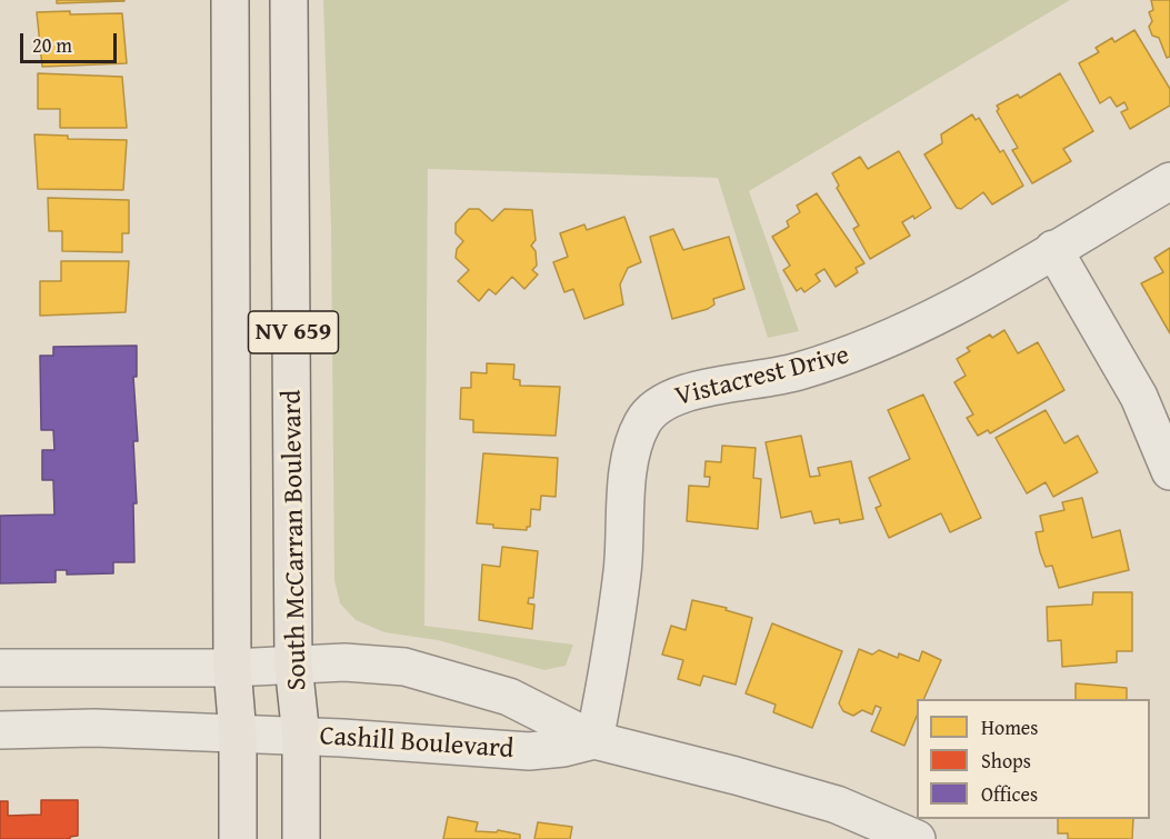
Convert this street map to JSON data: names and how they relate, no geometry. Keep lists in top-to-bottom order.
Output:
{
  "streets": {
    "main road": ["NV 659", "South McCarran Boulevard"],
    "street": ["Vistacrest Drive", "Cashill Boulevard"]
  },
  "crossings": [
    ["NV 659", "Cashill Boulevard"],
    ["Vistacrest Drive", "Cashill Boulevard"],
    ["South McCarran Boulevard", "Cashill Boulevard"]
  ],
  "legend": ["Homes", "Shops", "Offices"],
  "scale_bar": "20 m"
}
